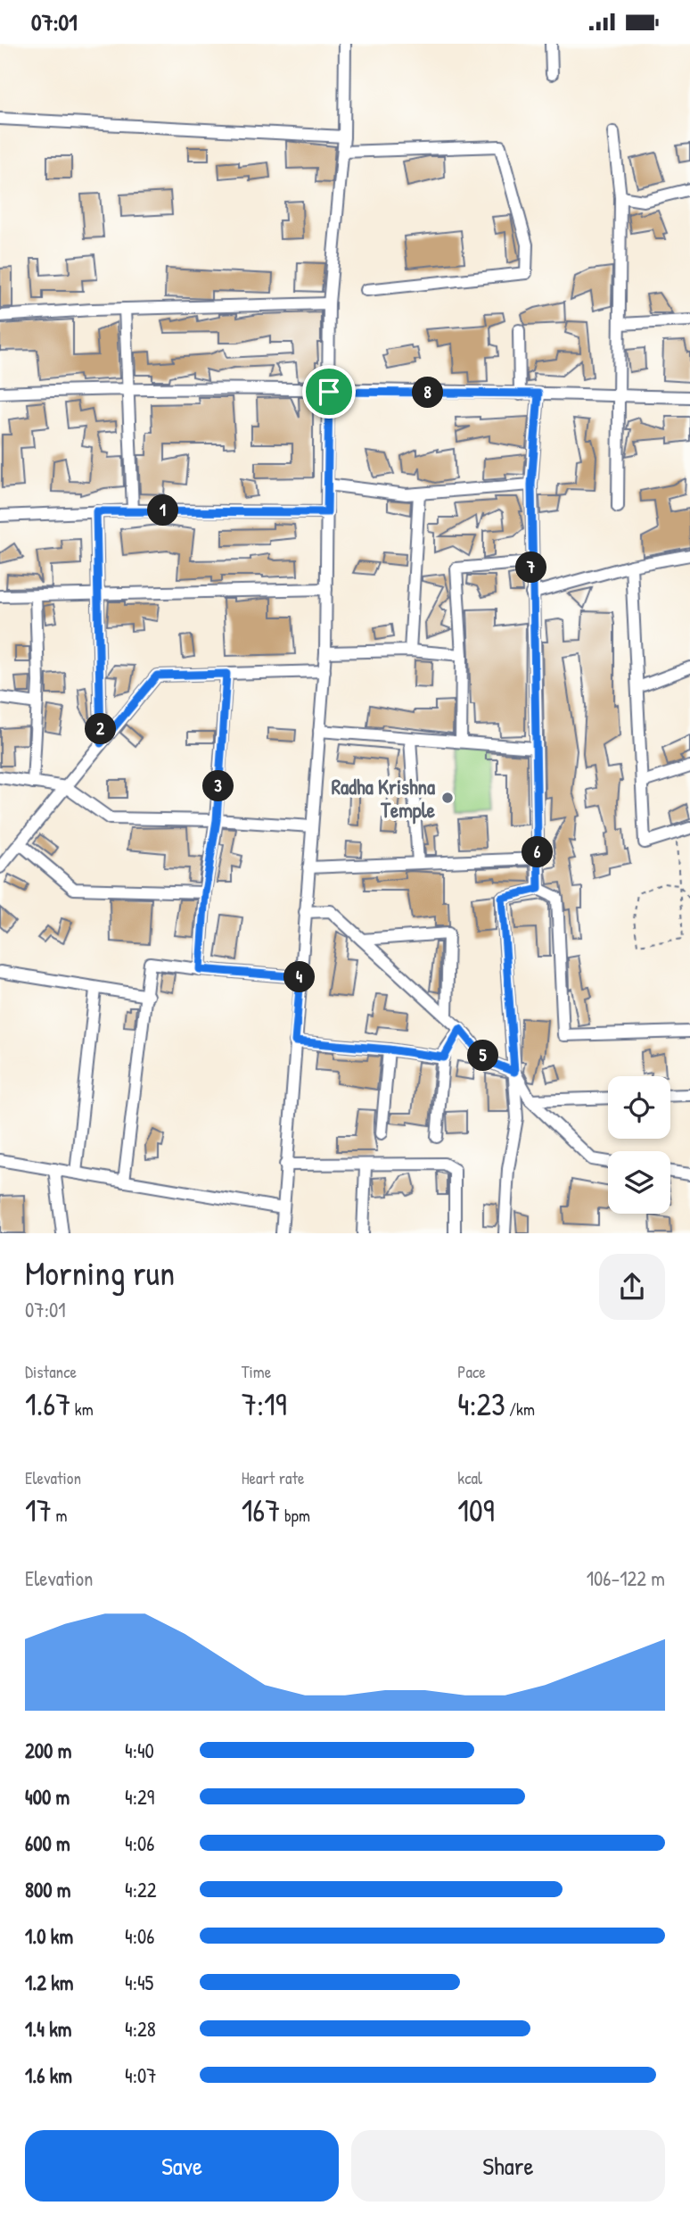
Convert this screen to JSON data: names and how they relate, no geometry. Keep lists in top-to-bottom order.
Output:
{
  "places": ["Radha Krishna Temple"],
  "page": {
    "status": "07:01",
    "pins": [
      "8",
      "1",
      "7",
      "2",
      "3",
      "6",
      "4",
      "5"
    ],
    "heading": ["Morning run", "07:01"],
    "stats": [
      ["Distance", "1.67 km"],
      ["Time", "7:19"],
      ["Pace", "4:23 /km"],
      ["Elevation", "17 m"],
      ["Heart rate", "167 bpm"],
      ["kcal", "109"]
    ],
    "chart": ["Elevation", "106–122 m"],
    "list": [
      {
        "name": "200 m",
        "note": "4:40"
      },
      {
        "name": "400 m",
        "note": "4:29"
      },
      {
        "name": "600 m",
        "note": "4:06"
      },
      {
        "name": "800 m",
        "note": "4:22"
      },
      {
        "name": "1.0 km",
        "note": "4:06"
      },
      {
        "name": "1.2 km",
        "note": "4:45"
      },
      {
        "name": "1.4 km",
        "note": "4:28"
      },
      {
        "name": "1.6 km",
        "note": "4:07"
      }
    ],
    "buttons": ["Save", "Share"]
  }
}
